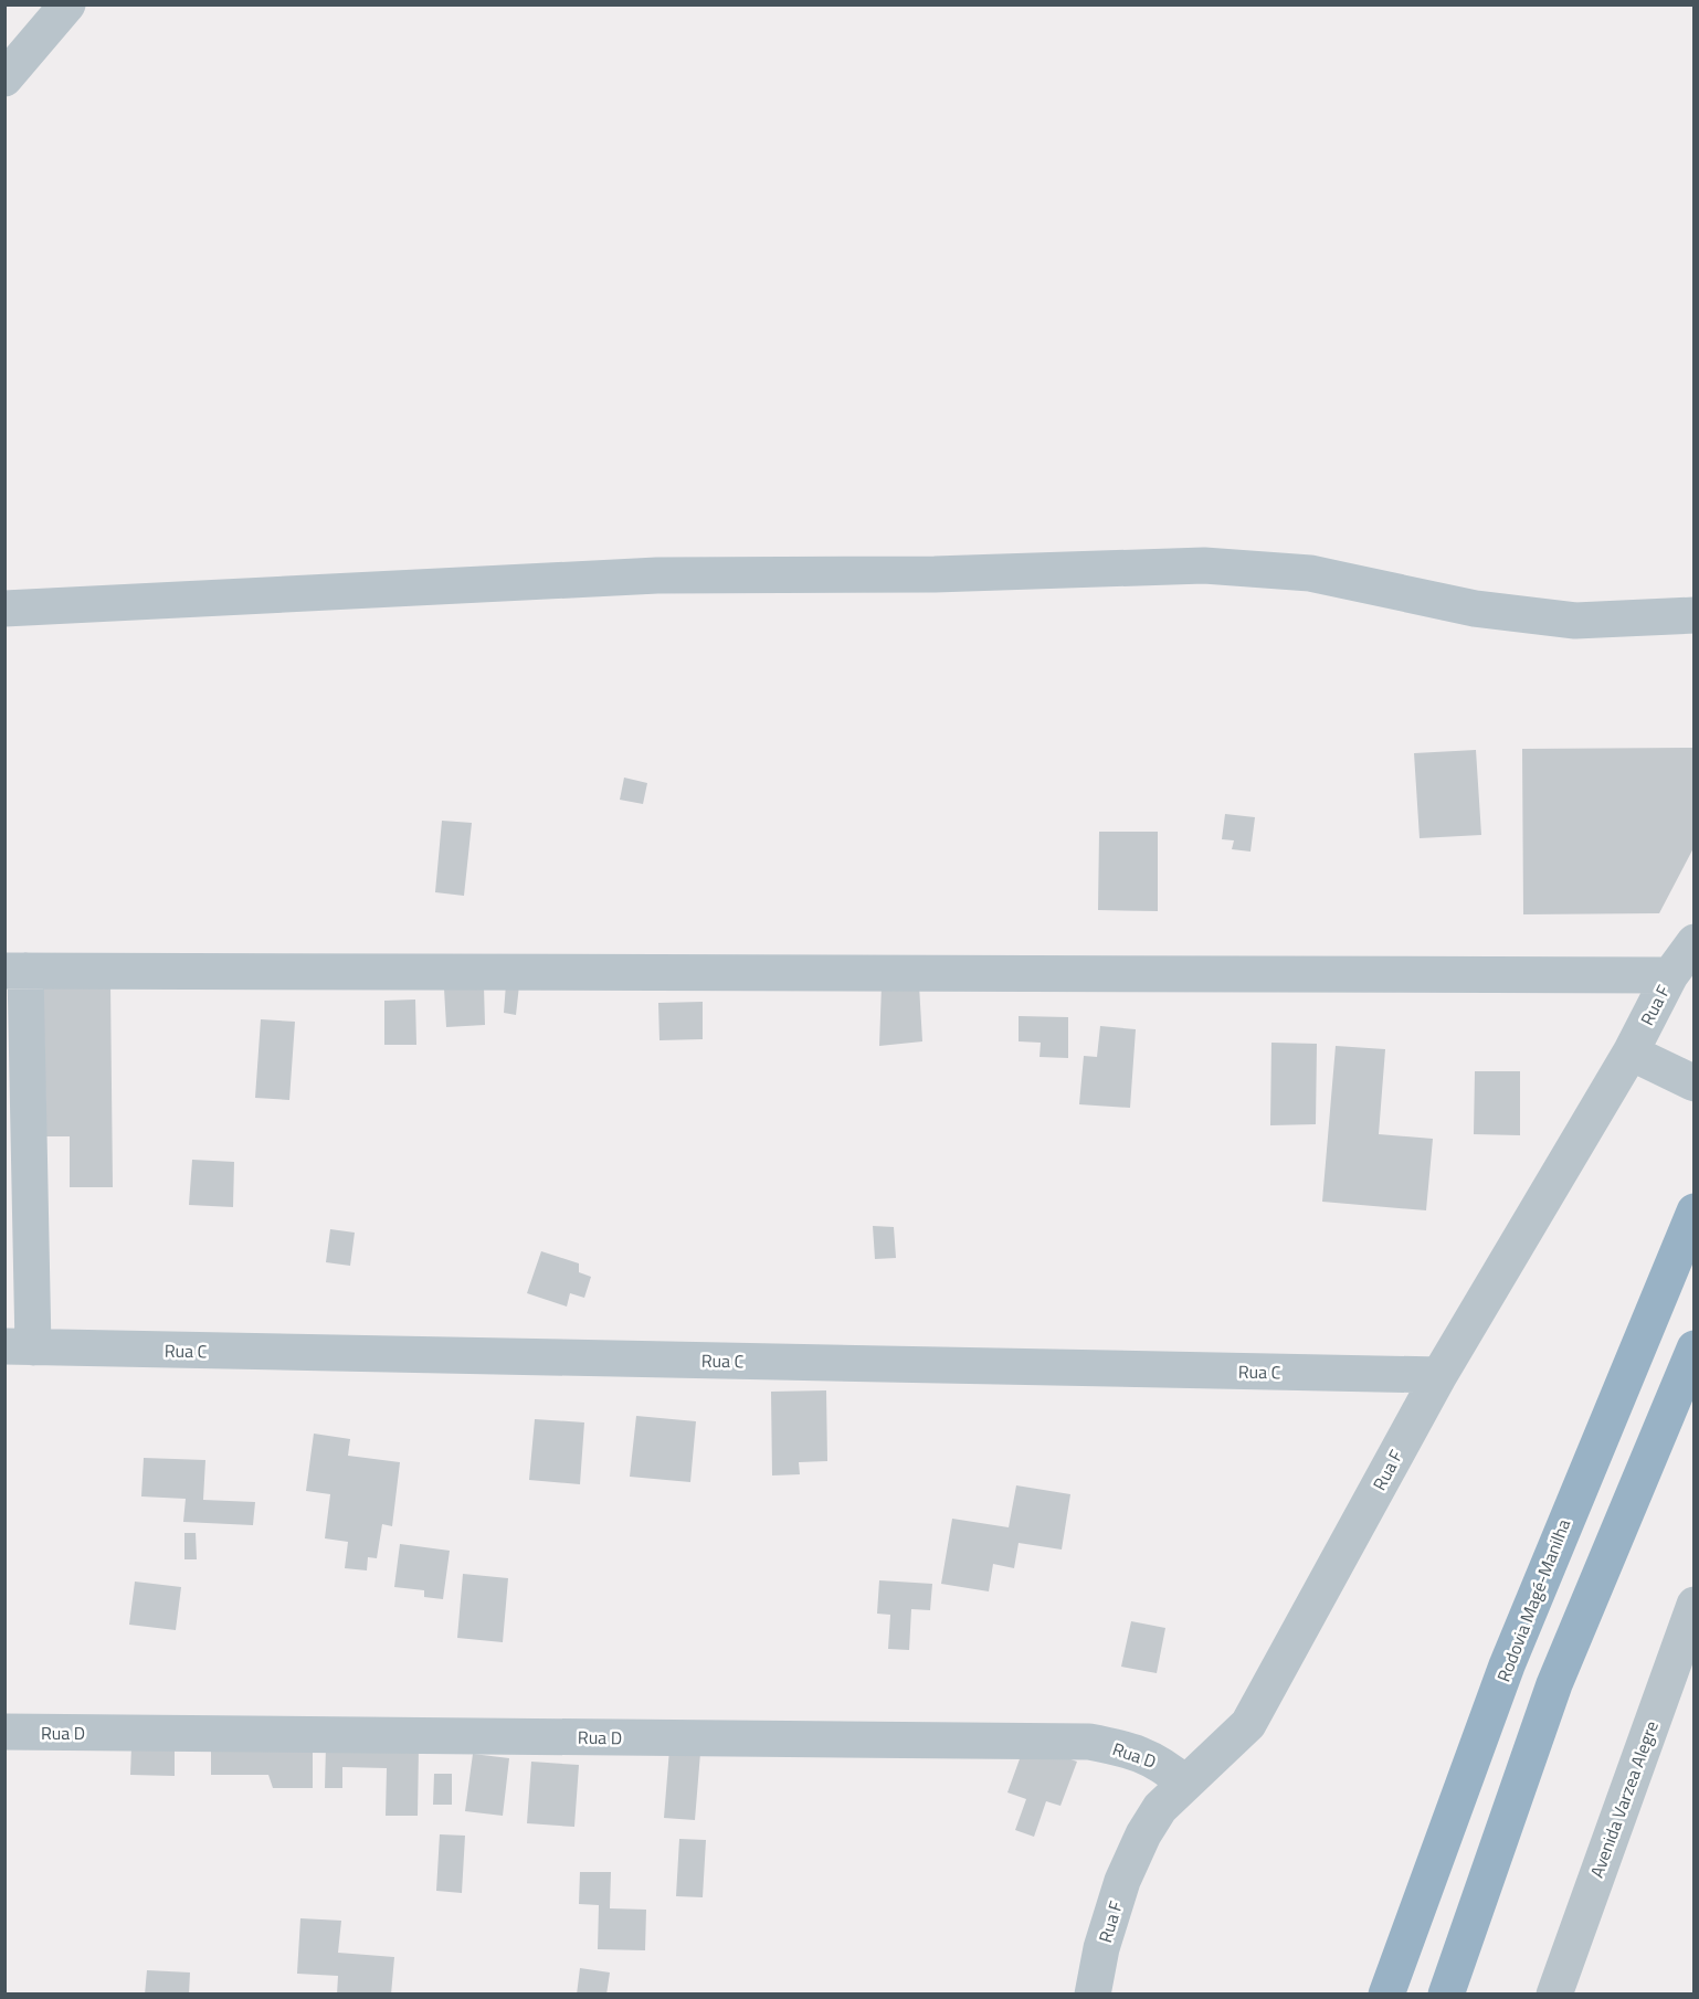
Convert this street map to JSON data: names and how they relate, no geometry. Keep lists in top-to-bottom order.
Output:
{
  "streets": {
    "highway": ["Rodovia Magé-Manilha"],
    "street": [
      "Rua F",
      "Rua C",
      "Rua D",
      "Avenida Varzea Alegre"
    ]
  },
  "crossings": [
    ["Rua F", "Rua C"],
    ["Rua F", "Rua D"]
  ]
}
